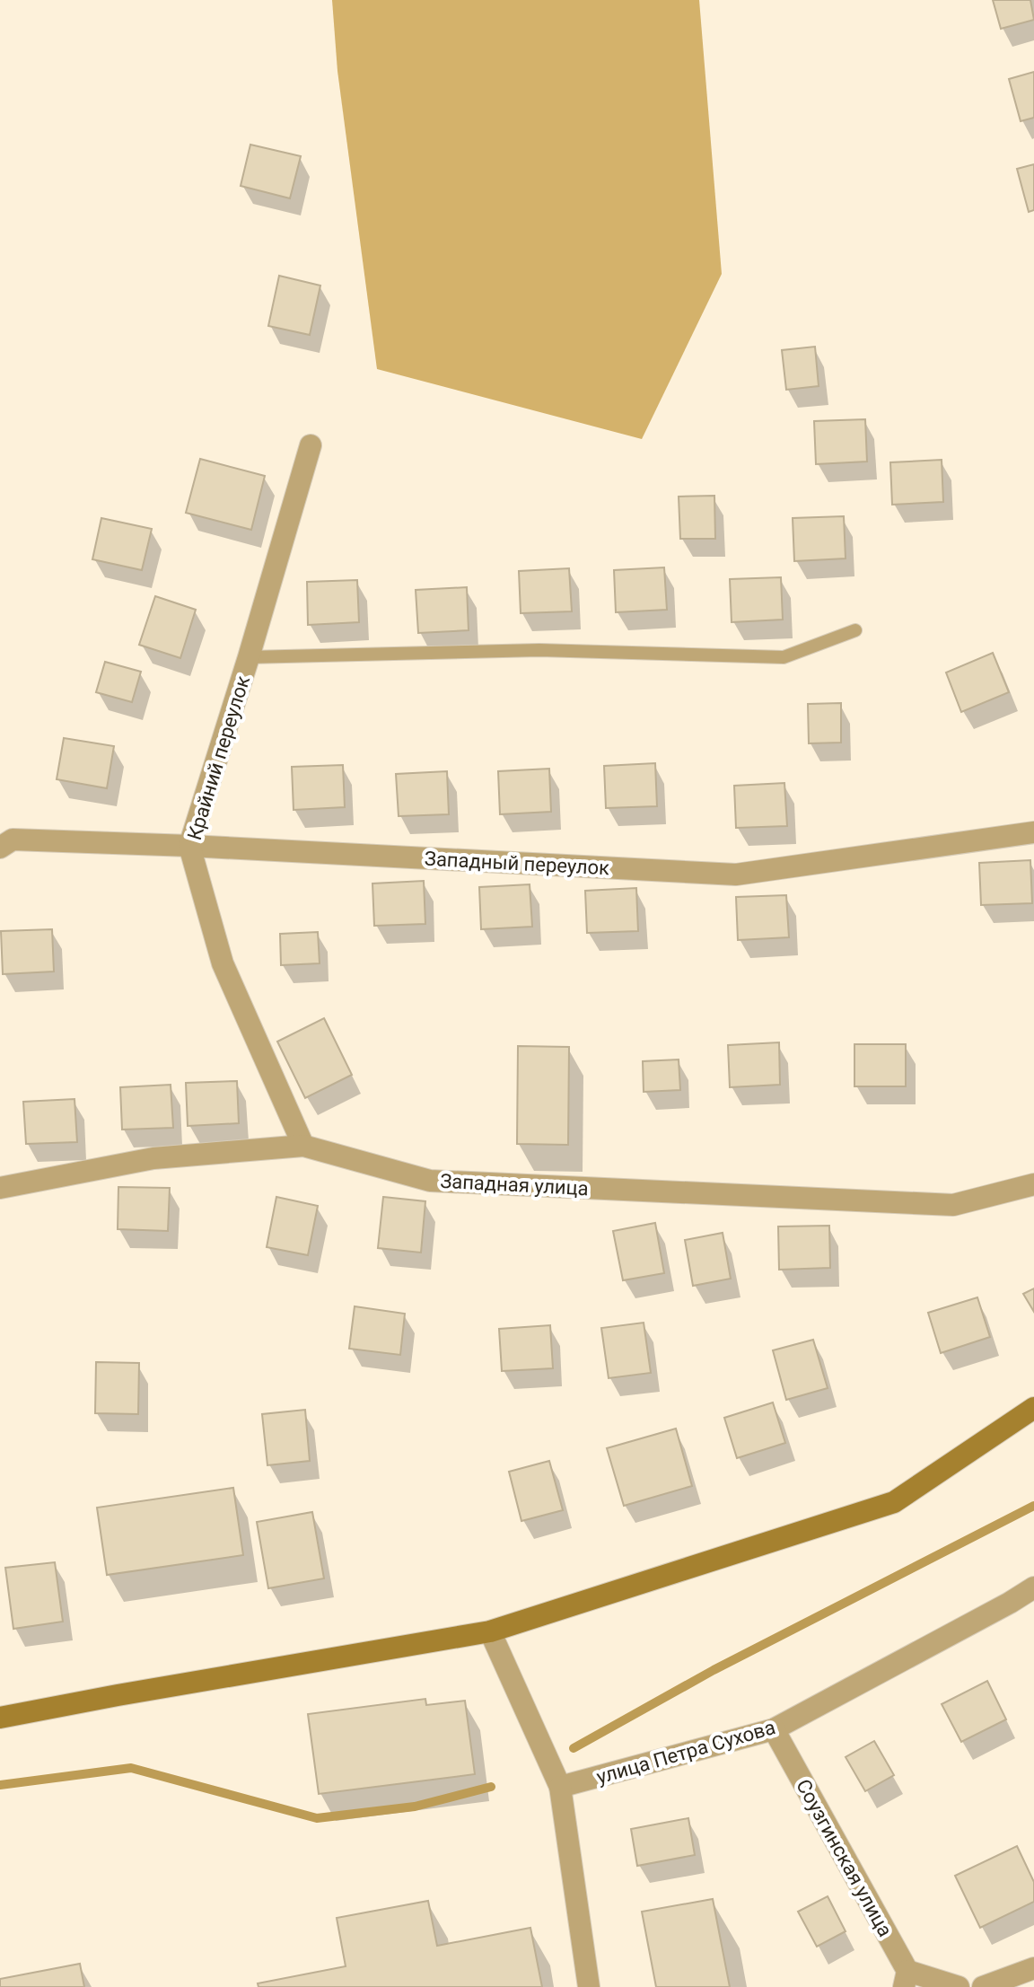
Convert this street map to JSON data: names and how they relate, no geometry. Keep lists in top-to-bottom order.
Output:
{
  "streets": {
    "street": [
      "Крайний переулок",
      "Западный переулок",
      "Западная улица",
      "улица Петра Сухова",
      "Соузгинская улица"
    ]
  },
  "crossings": [
    ["Крайний переулок", "Западный переулок"],
    ["Крайний переулок", "Западная улица"],
    ["улица Петра Сухова", "Соузгинская улица"]
  ]
}
